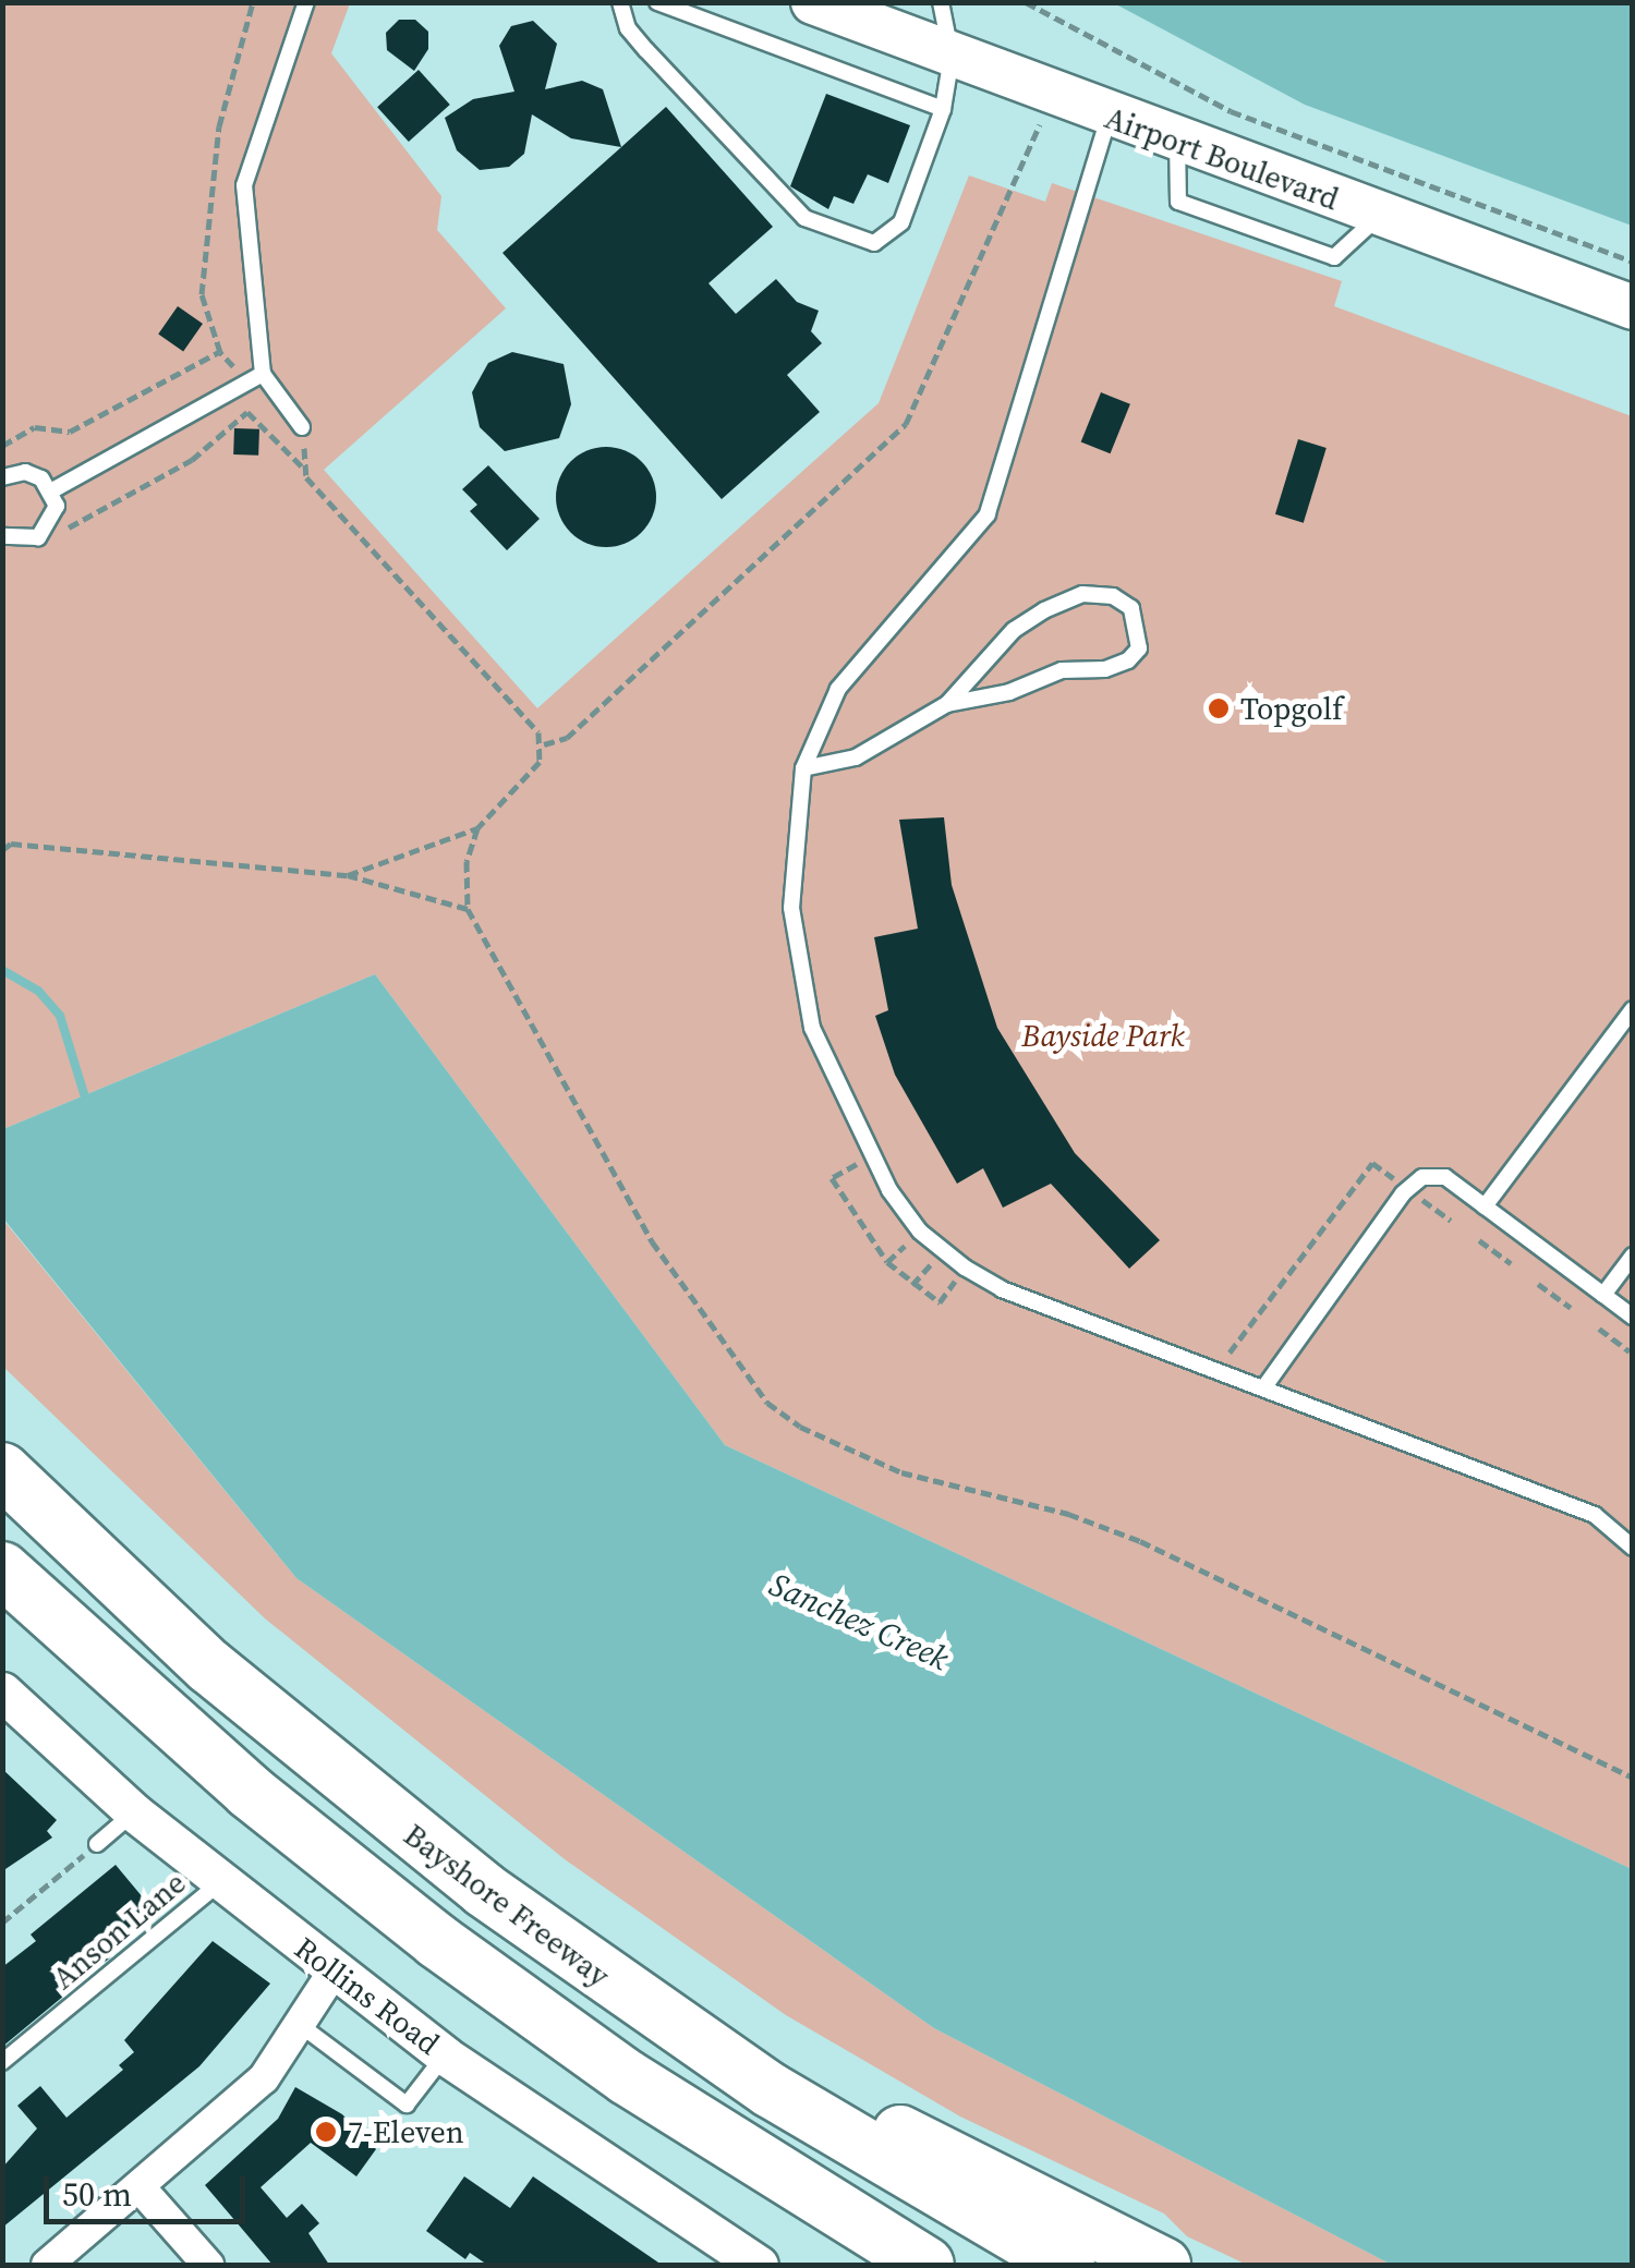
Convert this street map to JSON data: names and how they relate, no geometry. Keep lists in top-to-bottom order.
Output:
{
  "streets": {
    "highway": ["Bayshore Freeway"],
    "main road": ["Airport Boulevard"],
    "street": ["Rollins Road"],
    "lane": ["Anson Lane"]
  },
  "crossings": [
    ["Anson Lane", "Rollins Road"]
  ],
  "water": ["Sanchez Creek"],
  "parks": ["Bayside Park"],
  "places": ["Topgolf", "7-Eleven"],
  "scale_bar": "50 m"
}
